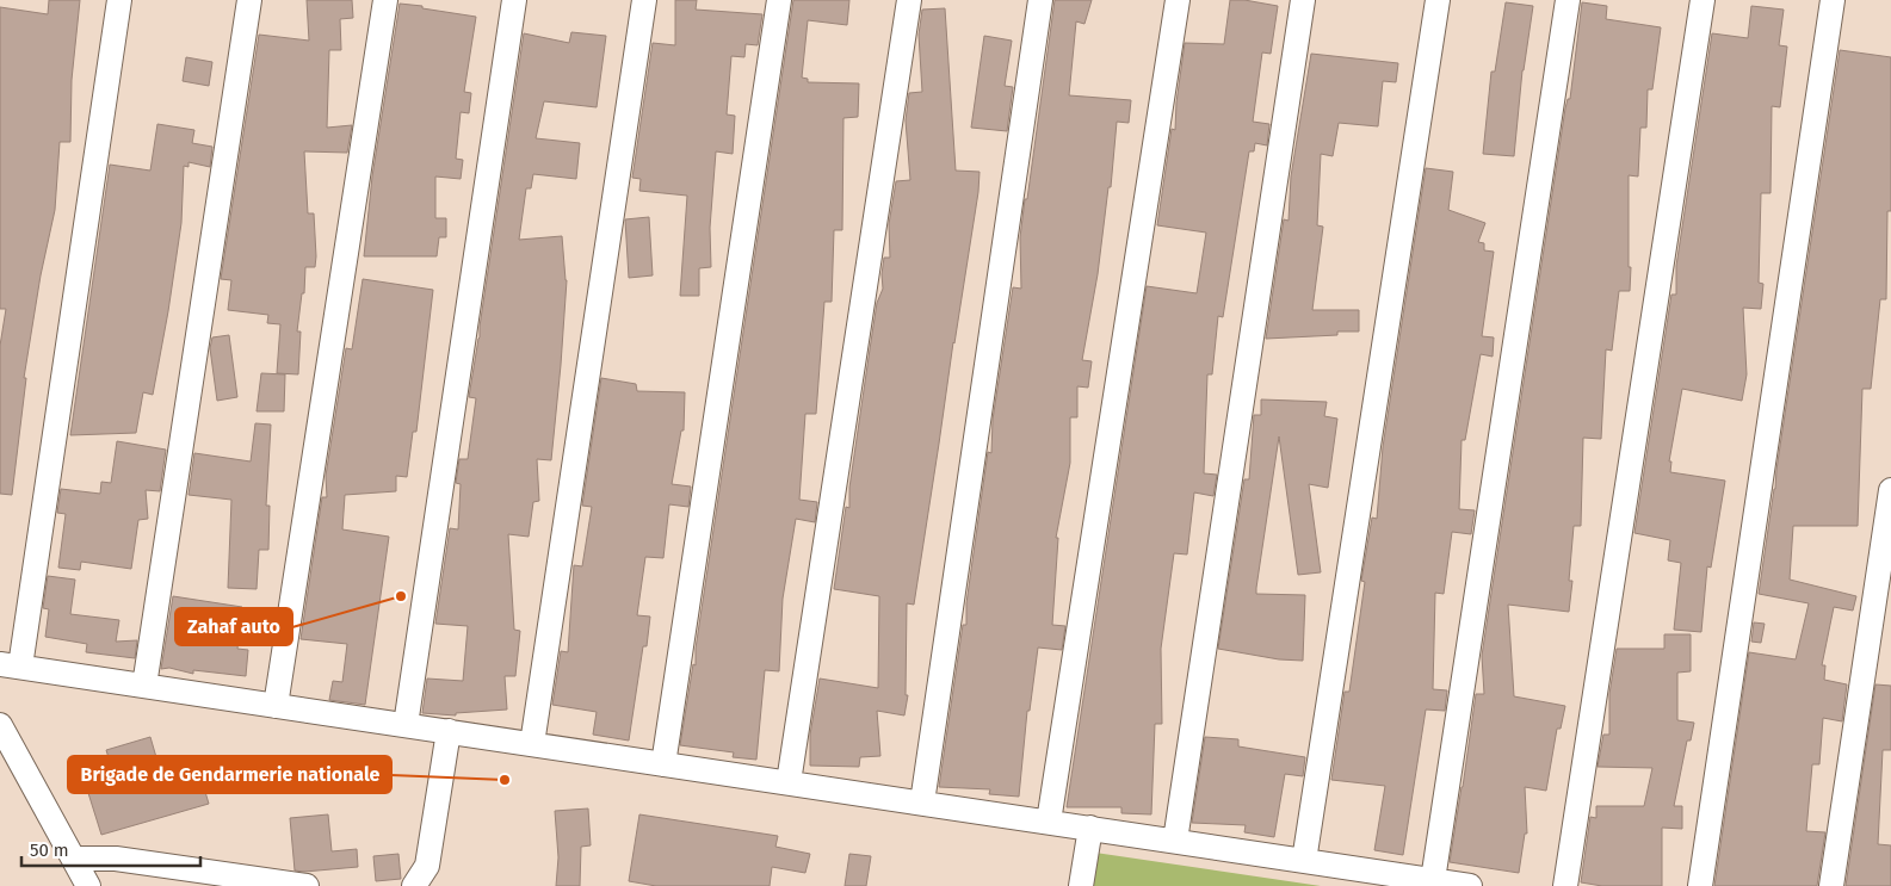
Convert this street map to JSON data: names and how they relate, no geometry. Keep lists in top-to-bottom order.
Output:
{
  "places": ["Zahaf auto", "Brigade de Gendarmerie nationale"],
  "scale_bar": "50 m"
}
